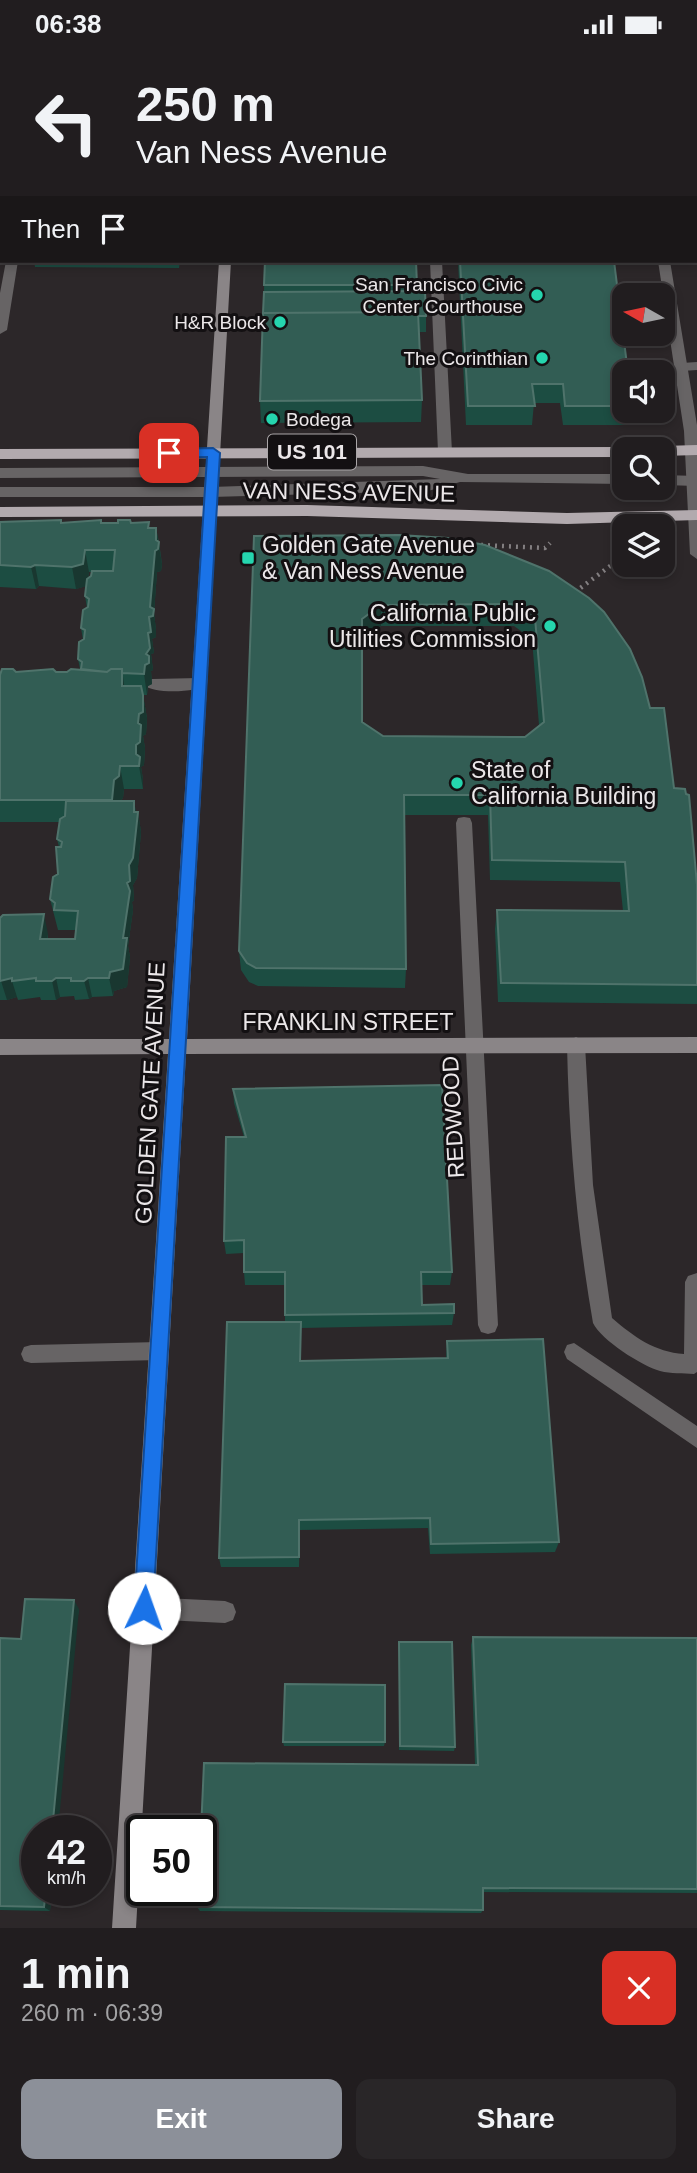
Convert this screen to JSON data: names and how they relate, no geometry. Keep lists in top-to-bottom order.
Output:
{
  "streets": {
    "highway": ["US 101", "VAN NESS AVENUE"],
    "main road": ["FRANKLIN STREET", "GOLDEN GATE AVENUE"],
    "street": ["REDWOOD"]
  },
  "crossings": [
    ["VAN NESS AVENUE", "GOLDEN GATE AVENUE"],
    ["FRANKLIN STREET", "GOLDEN GATE AVENUE"],
    ["FRANKLIN STREET", "REDWOOD"]
  ],
  "places": {
    "other": [
      "San Francisco Civic Center Courthouse",
      "H&R Block",
      "The Corinthian",
      "Bodega",
      "California Public Utilities Commission",
      "State of California Building"
    ],
    "transit": ["Golden Gate Avenue & Van Ness Avenue"]
  },
  "north": "left",
  "page": {
    "status": "06:38",
    "turn": ["250 m", "Van Ness Avenue"],
    "then": "Then",
    "speed": "42 km/h",
    "limit": "50",
    "heading": ["1 min", "260 m · 06:39"],
    "buttons": ["Exit", "Share"]
  }
}
